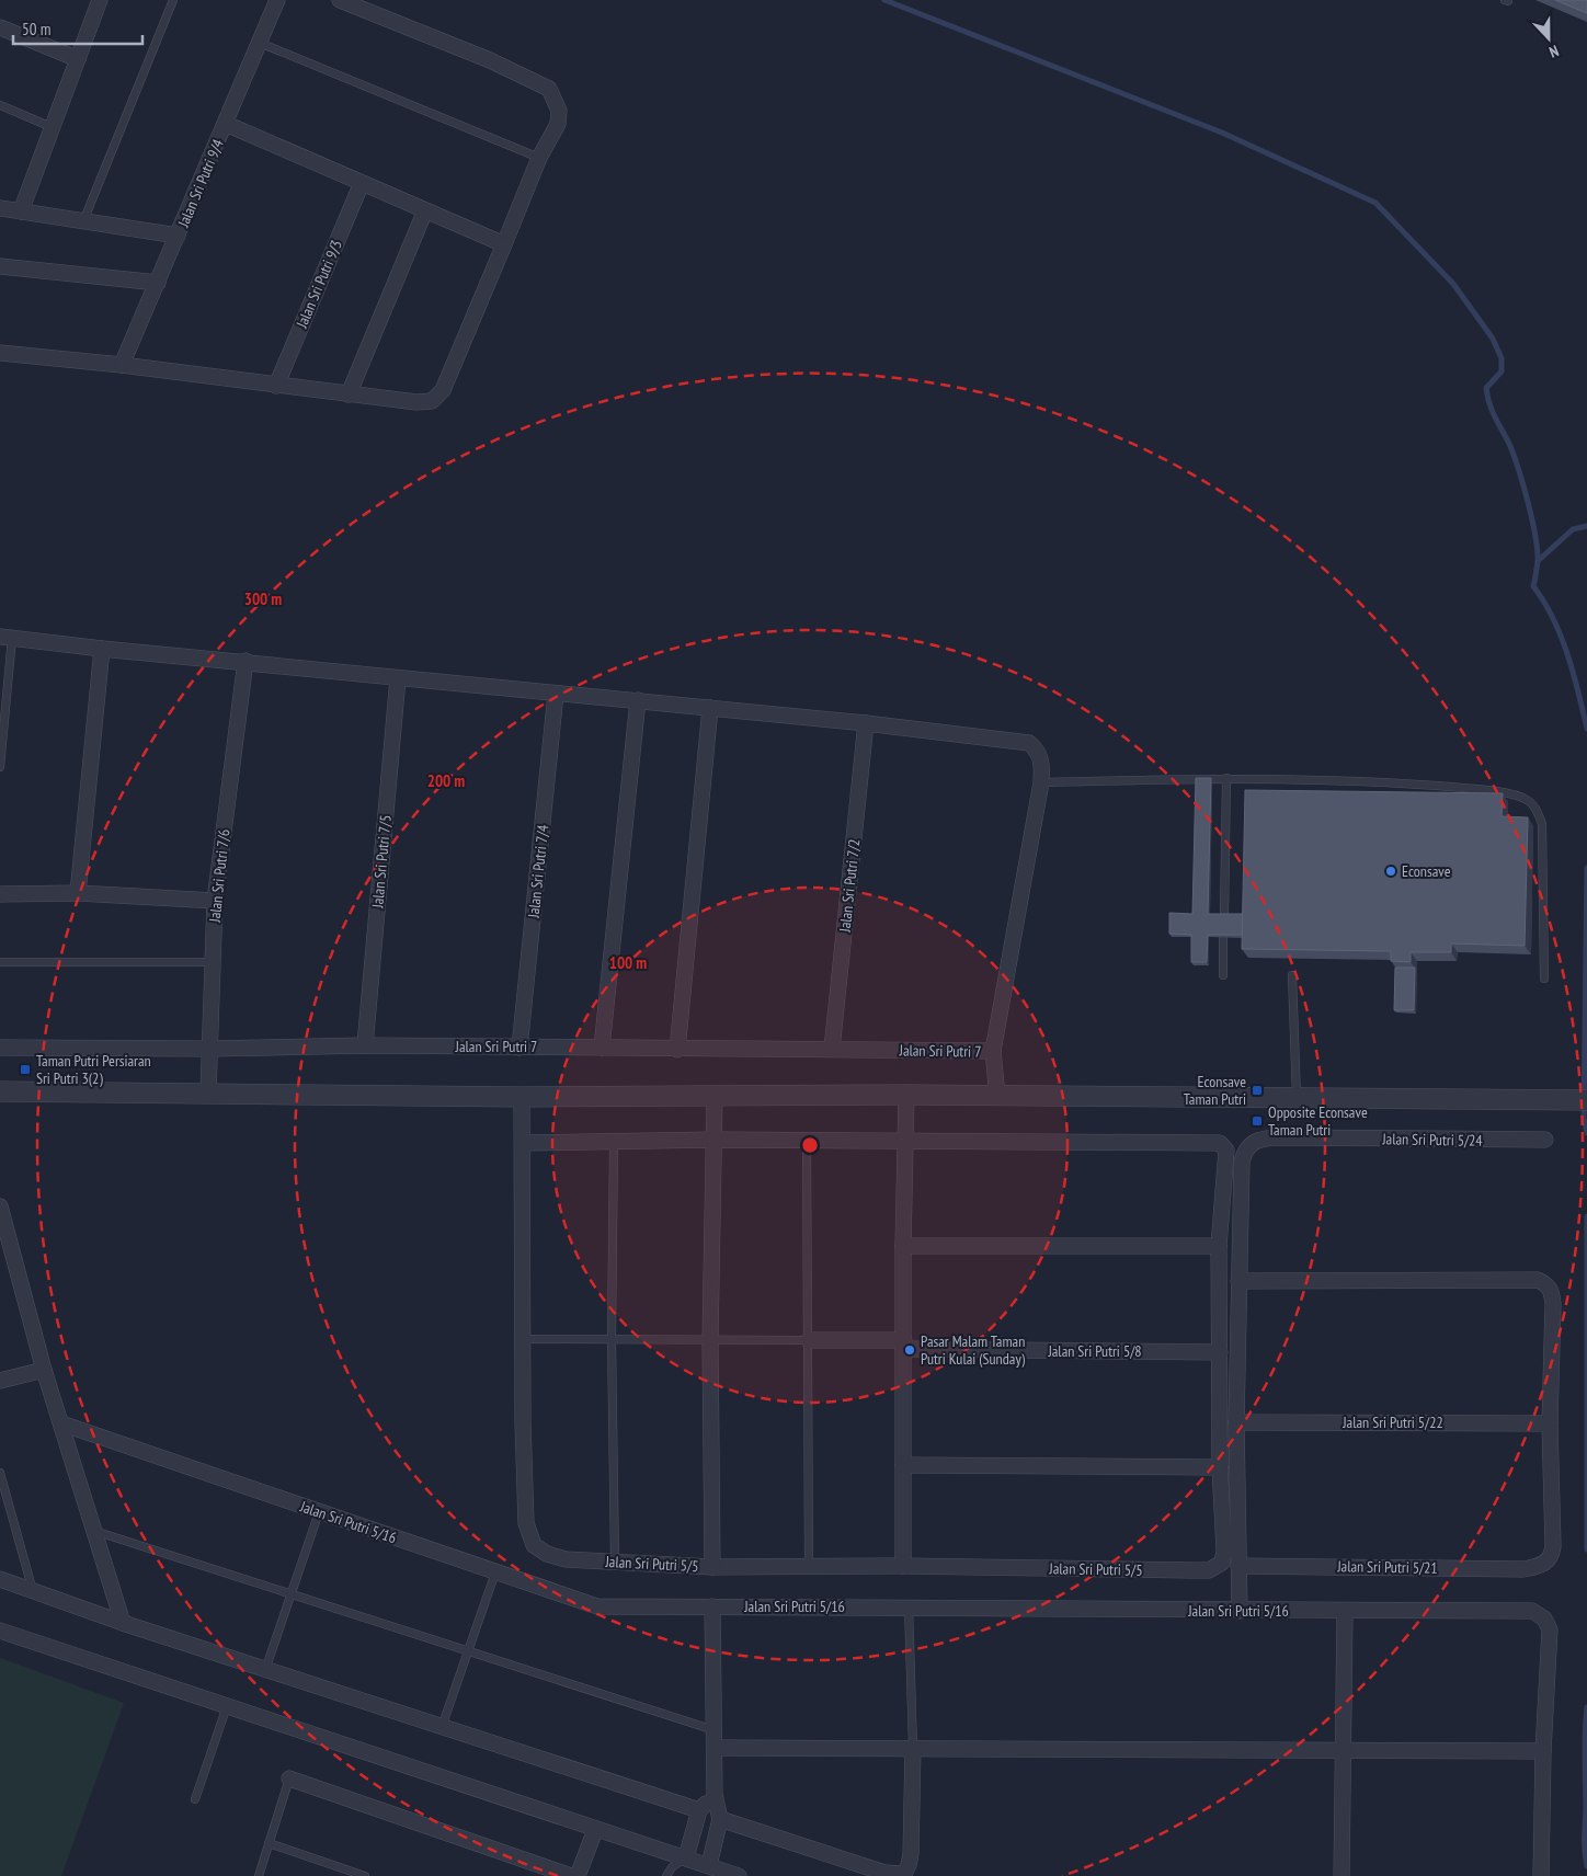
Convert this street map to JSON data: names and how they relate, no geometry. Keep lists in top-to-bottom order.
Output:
{
  "streets": {
    "street": [
      "Jalan Sri Putri 9/4",
      "Jalan Sri Putri 9/3",
      "Jalan Sri Putri 7/5",
      "Jalan Sri Putri 7/4",
      "Jalan Sri Putri 7/6",
      "Jalan Sri Putri 7/2",
      "Jalan Sri Putri 7",
      "Jalan Sri Putri 5/24",
      "Jalan Sri Putri 5/8",
      "Jalan Sri Putri 5/22",
      "Jalan Sri Putri 5/16",
      "Jalan Sri Putri 5/5",
      "Jalan Sri Putri 5/21"
    ]
  },
  "crossings": [
    ["Jalan Sri Putri 7/5", "Jalan Sri Putri 7"],
    ["Jalan Sri Putri 7/4", "Jalan Sri Putri 7"],
    ["Jalan Sri Putri 7/6", "Jalan Sri Putri 7"],
    ["Jalan Sri Putri 7/2", "Jalan Sri Putri 7"],
    ["Jalan Sri Putri 5/22", "Jalan Sri Putri 5/21"]
  ],
  "places": {
    "other": ["Econsave", "Pasar Malam Taman Putri Kulai (Sunday)"],
    "transit": ["Taman Putri Persiaran Sri Putri 3(2)", "Econsave Taman Putri", "Opposite Econsave Taman Putri"]
  },
  "scale_bar": "50 m",
  "north": "bottom",
  "rings": ["300 m", "200 m", "100 m"]
}
